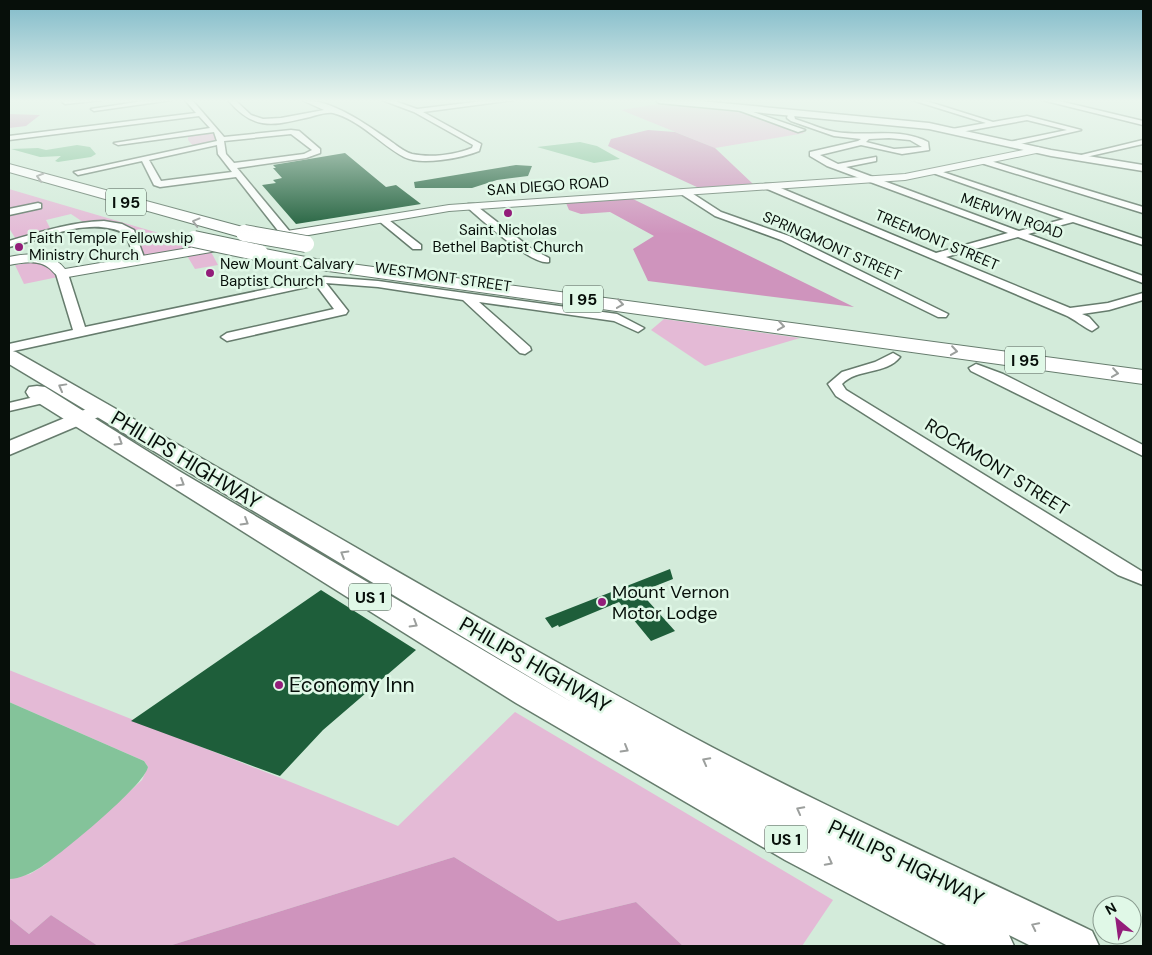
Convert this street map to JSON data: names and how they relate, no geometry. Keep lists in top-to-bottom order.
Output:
{
  "streets": {
    "highway": ["I 95"],
    "main road": ["PHILIPS HIGHWAY", "US 1"],
    "street": [
      "SAN DIEGO ROAD",
      "MERWYN ROAD",
      "TREEMONT STREET",
      "SPRINGMONT STREET",
      "WESTMONT STREET",
      "ROCKMONT STREET"
    ]
  },
  "crossings": [
    ["SAN DIEGO ROAD", "MERWYN ROAD"],
    ["SAN DIEGO ROAD", "TREEMONT STREET"],
    ["SAN DIEGO ROAD", "SPRINGMONT STREET"]
  ],
  "places": [
    "Saint Nicholas Bethel Baptist Church",
    "Faith Temple Fellowship Ministry Church",
    "New Mount Calvary Baptist Church",
    "Mount Vernon Motor Lodge",
    "Economy Inn"
  ],
  "north": "top left"
}
